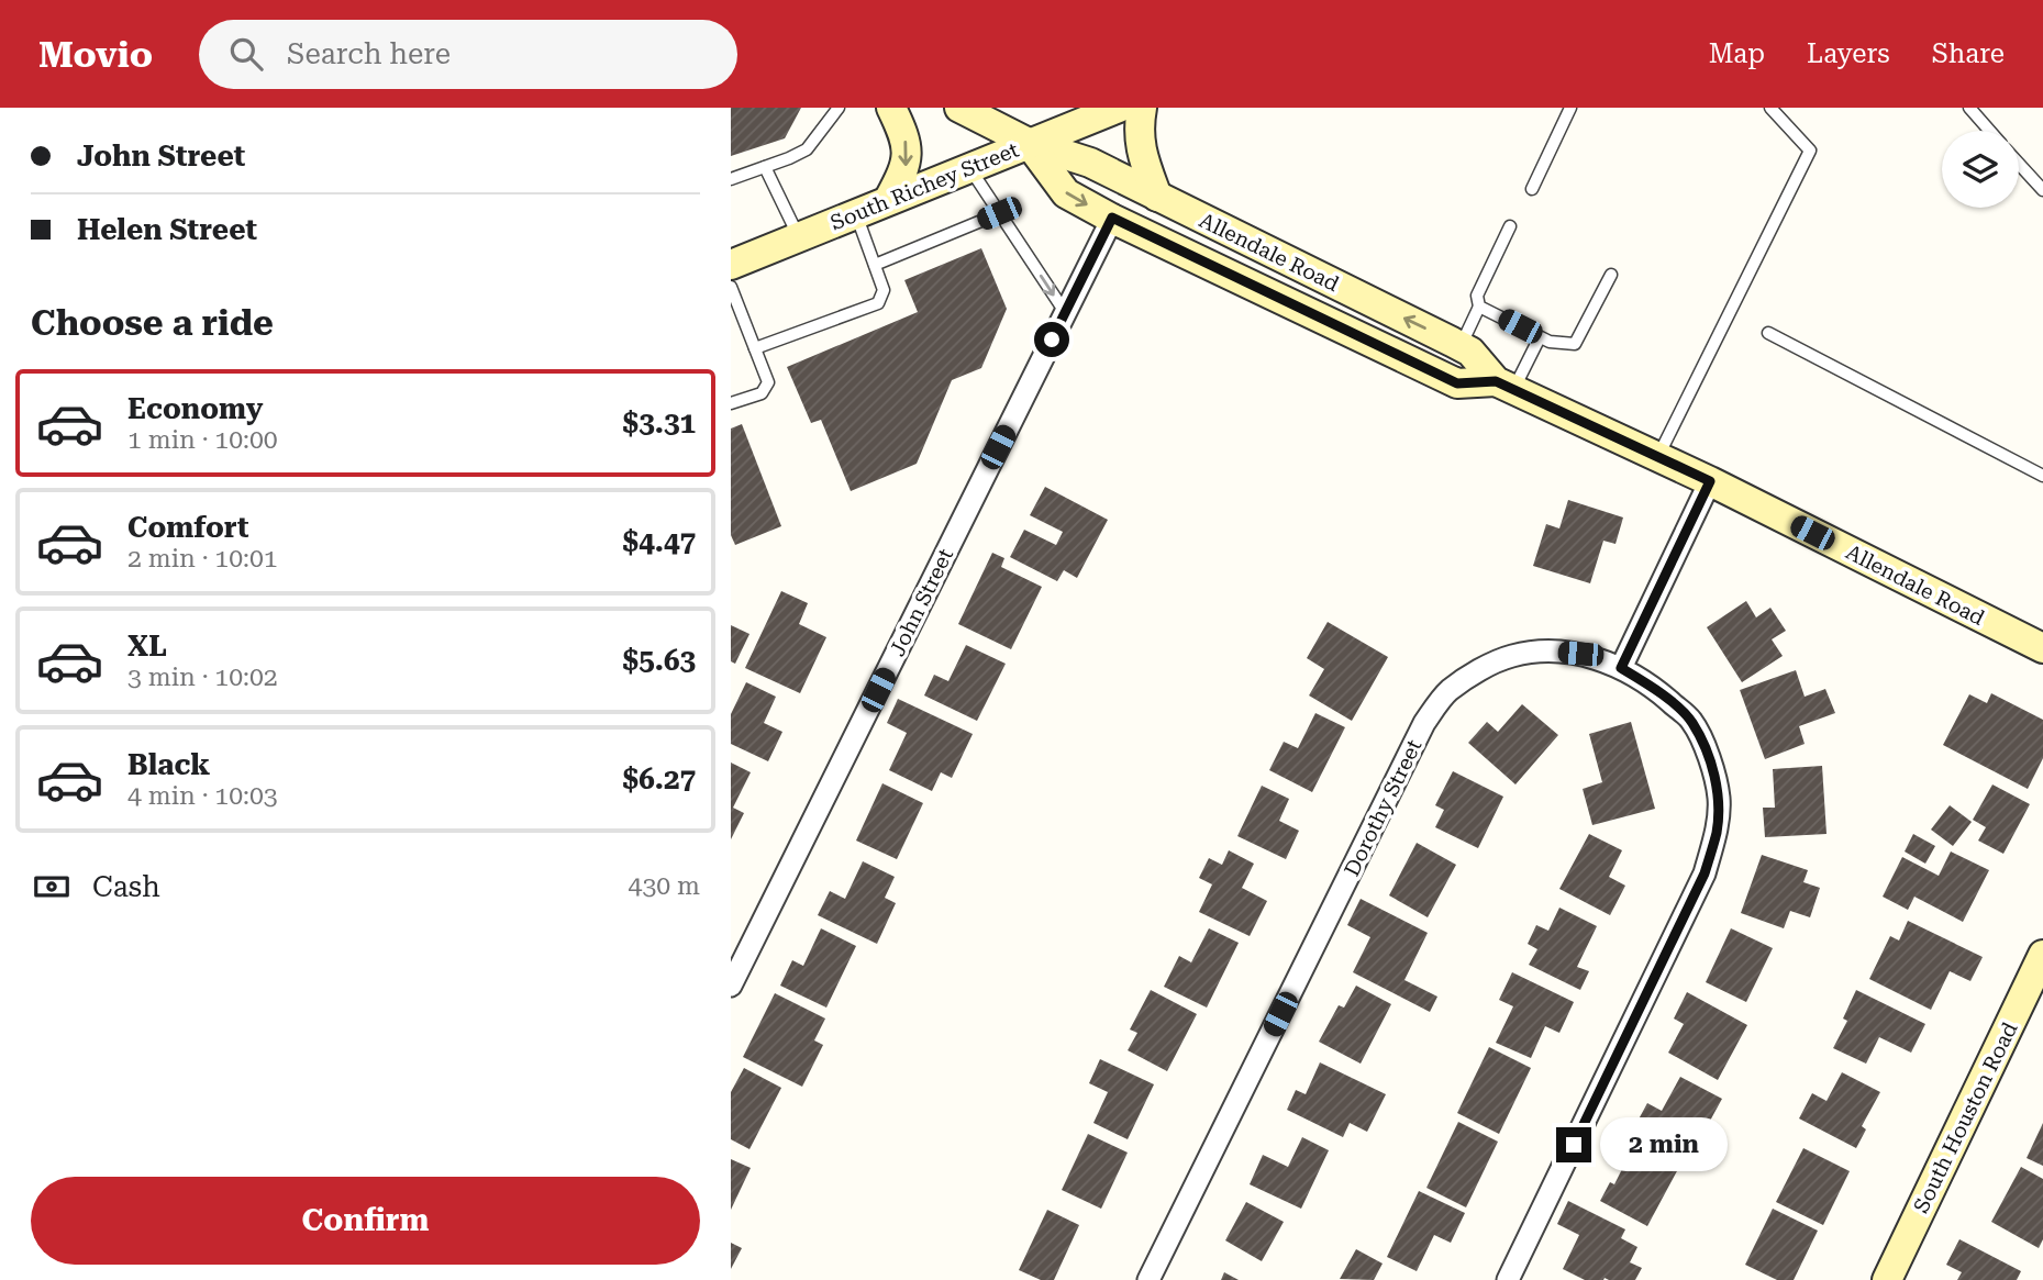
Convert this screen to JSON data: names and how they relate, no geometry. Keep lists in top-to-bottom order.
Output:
{
  "streets": {
    "street": [
      "South Richey Street",
      "Allendale Road",
      "John Street",
      "Dorothy Street",
      "South Houston Road"
    ]
  },
  "crossings": [
    ["South Richey Street", "Allendale Road"],
    ["Allendale Road", "John Street"]
  ],
  "page": {
    "header": "Movio",
    "search": "Search here",
    "nav": ["Map", "Layers", "Share"],
    "banner": ["John Street", "Helen Street"],
    "heading": "Choose a ride",
    "list": [
      {
        "name": "Economy",
        "note": "1 min · 10:00",
        "value": "$3.31"
      },
      {
        "name": "Comfort",
        "note": "2 min · 10:01",
        "value": "$4.47"
      },
      {
        "name": "XL",
        "note": "3 min · 10:02",
        "value": "$5.63"
      },
      {
        "name": "Black",
        "note": "4 min · 10:03",
        "value": "$6.27"
      }
    ],
    "pay": ["Cash", "430 m"],
    "bubble": "2 min",
    "buttons": "Confirm"
  }
}
